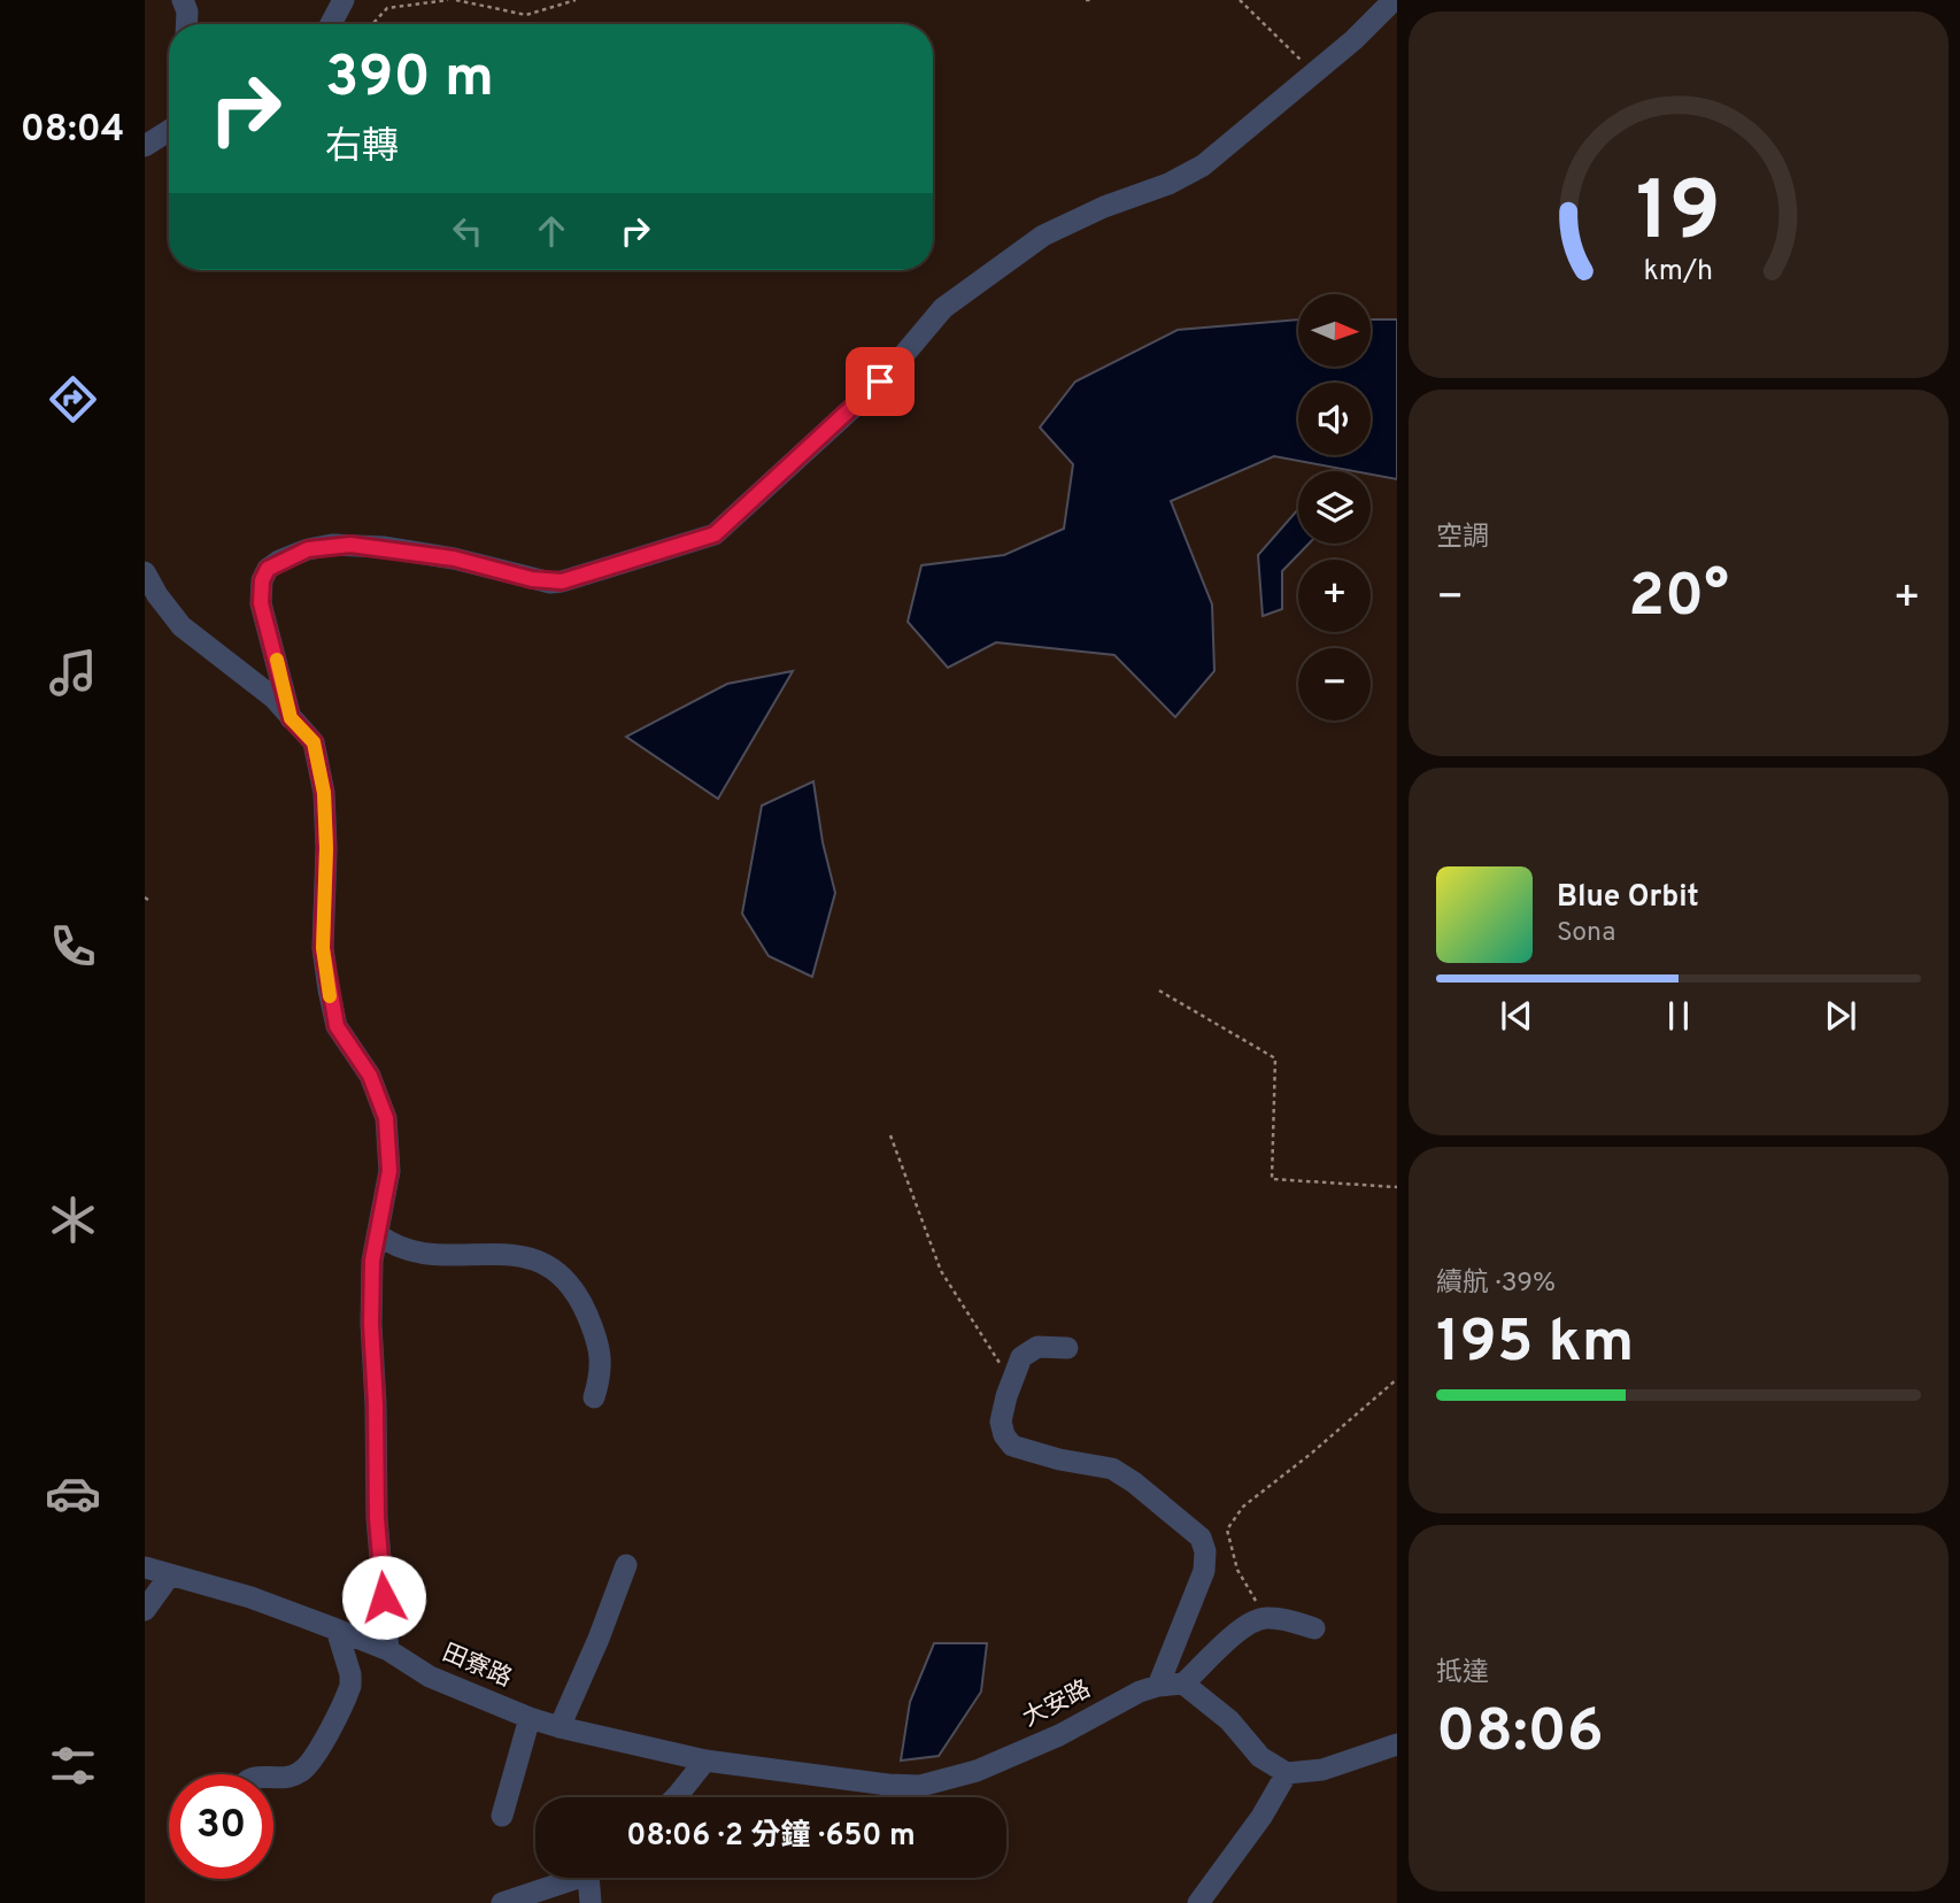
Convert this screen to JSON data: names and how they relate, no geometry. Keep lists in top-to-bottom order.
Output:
{
  "streets": {
    "street": ["田寮路", "大安路"]
  },
  "crossings": [
    ["田寮路", "大安路"]
  ],
  "north": "right",
  "page": {
    "tabs": "08:04",
    "turn": ["390 m", "右轉"],
    "map_buttons": ["+", "−"],
    "tile": [
      "空調",
      ["續航 · 39%", "195 km"],
      ["抵達", "08:06"]
    ],
    "heat": ["−", "20°", "+"],
    "song": ["Blue Orbit", "Sona"],
    "limit": "30",
    "trip": "08:06 · 2 分鐘 · 650 m",
    "gauge": ["19", "km/h"]
  }
}
